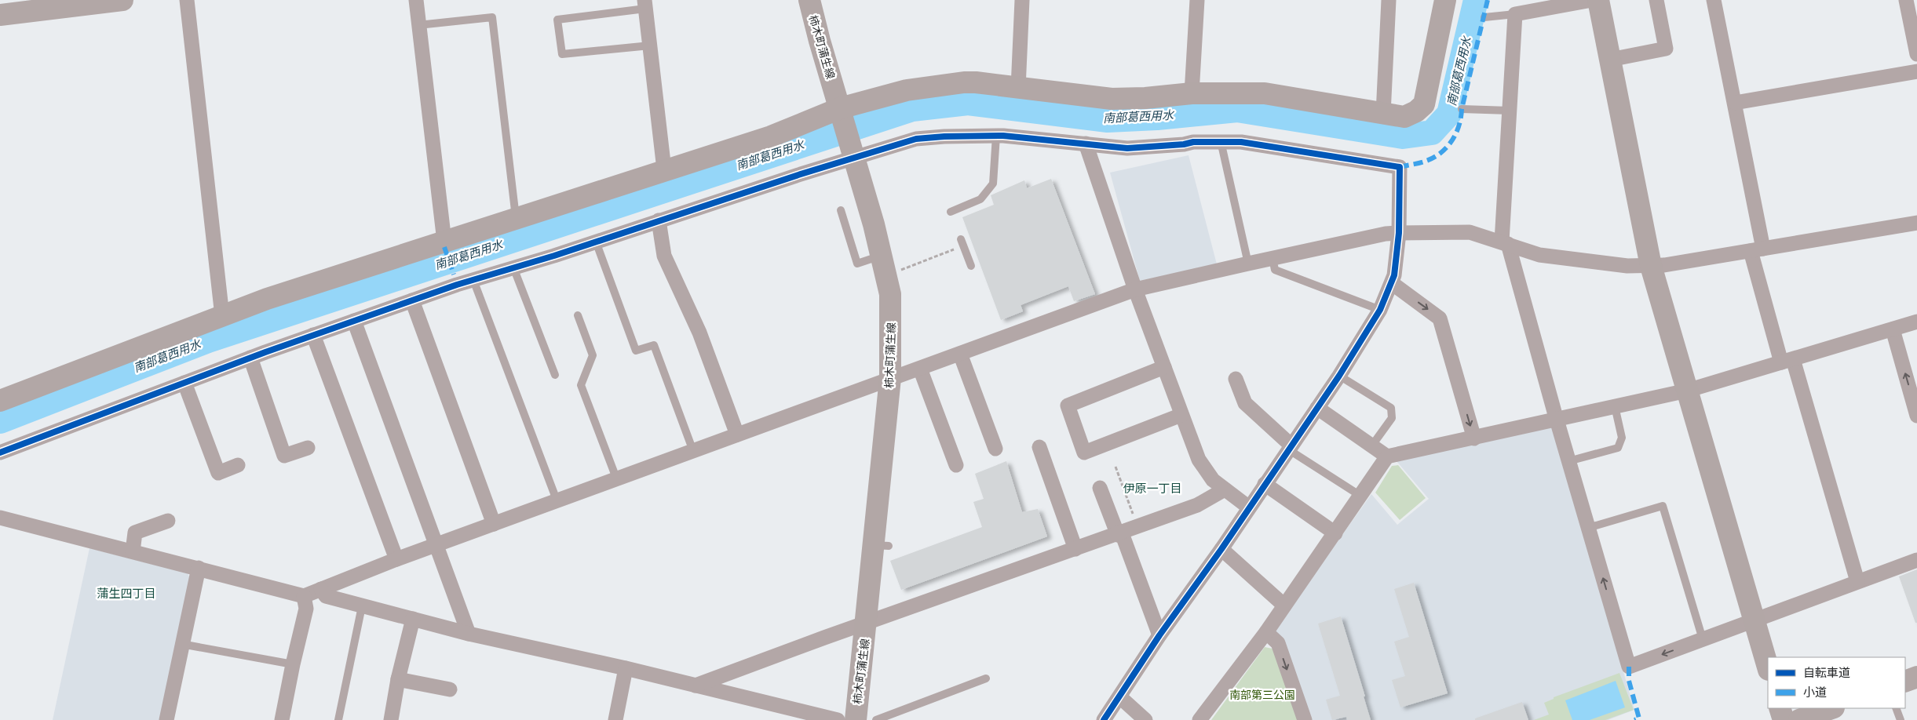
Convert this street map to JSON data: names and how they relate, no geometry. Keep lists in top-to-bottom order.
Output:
{
  "streets": {
    "street": ["柿木町蒲生線"]
  },
  "districts": ["伊原一丁目", "蒲生四丁目"],
  "water": ["南部葛西用水"],
  "parks": ["南部第三公園"],
  "legend": ["自転車道", "小道"]
}
